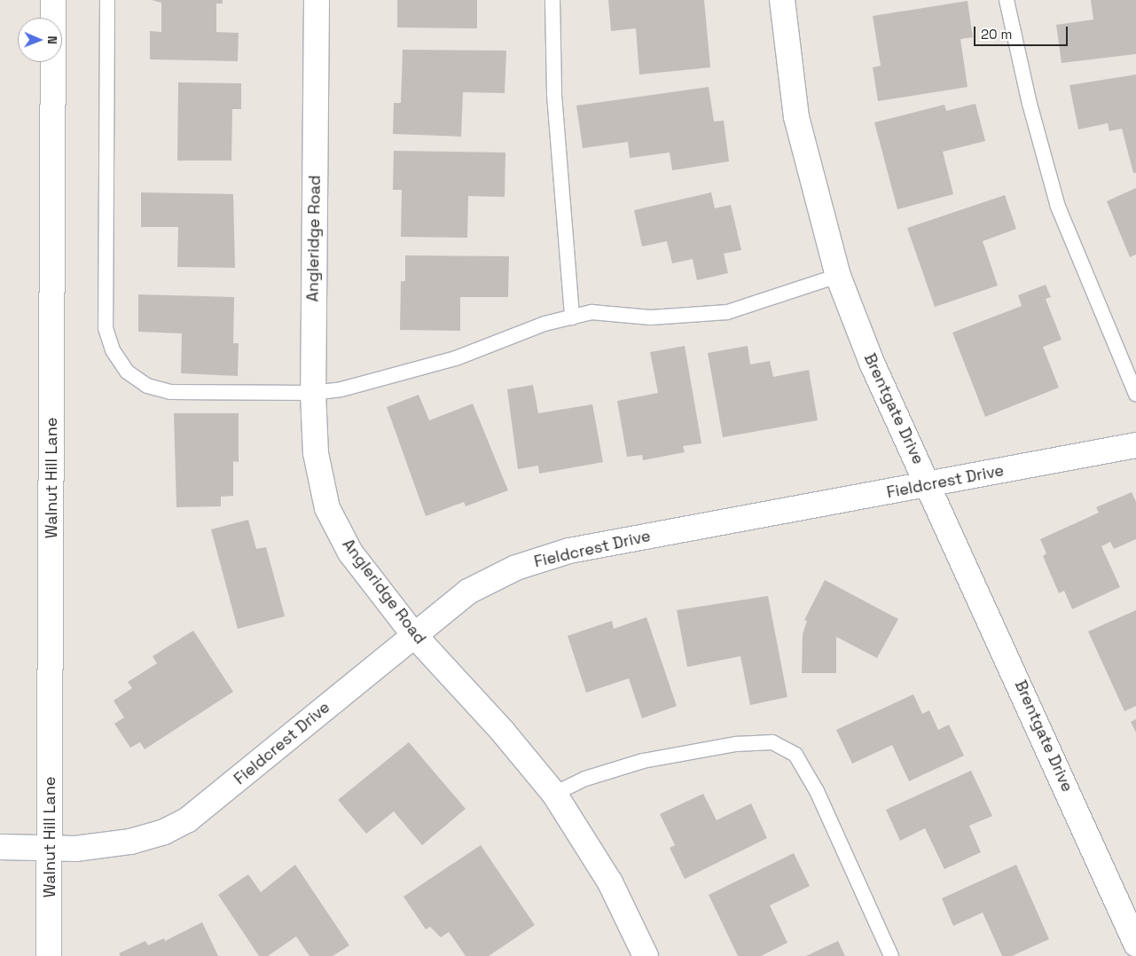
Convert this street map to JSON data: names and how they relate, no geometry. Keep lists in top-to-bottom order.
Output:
{
  "streets": {
    "street": [
      "Angleridge Road",
      "Brentgate Drive",
      "Walnut Hill Lane",
      "Fieldcrest Drive"
    ]
  },
  "crossings": [
    ["Angleridge Road", "Fieldcrest Drive"],
    ["Brentgate Drive", "Fieldcrest Drive"],
    ["Walnut Hill Lane", "Fieldcrest Drive"]
  ],
  "scale_bar": "20 m",
  "north": "right"
}
